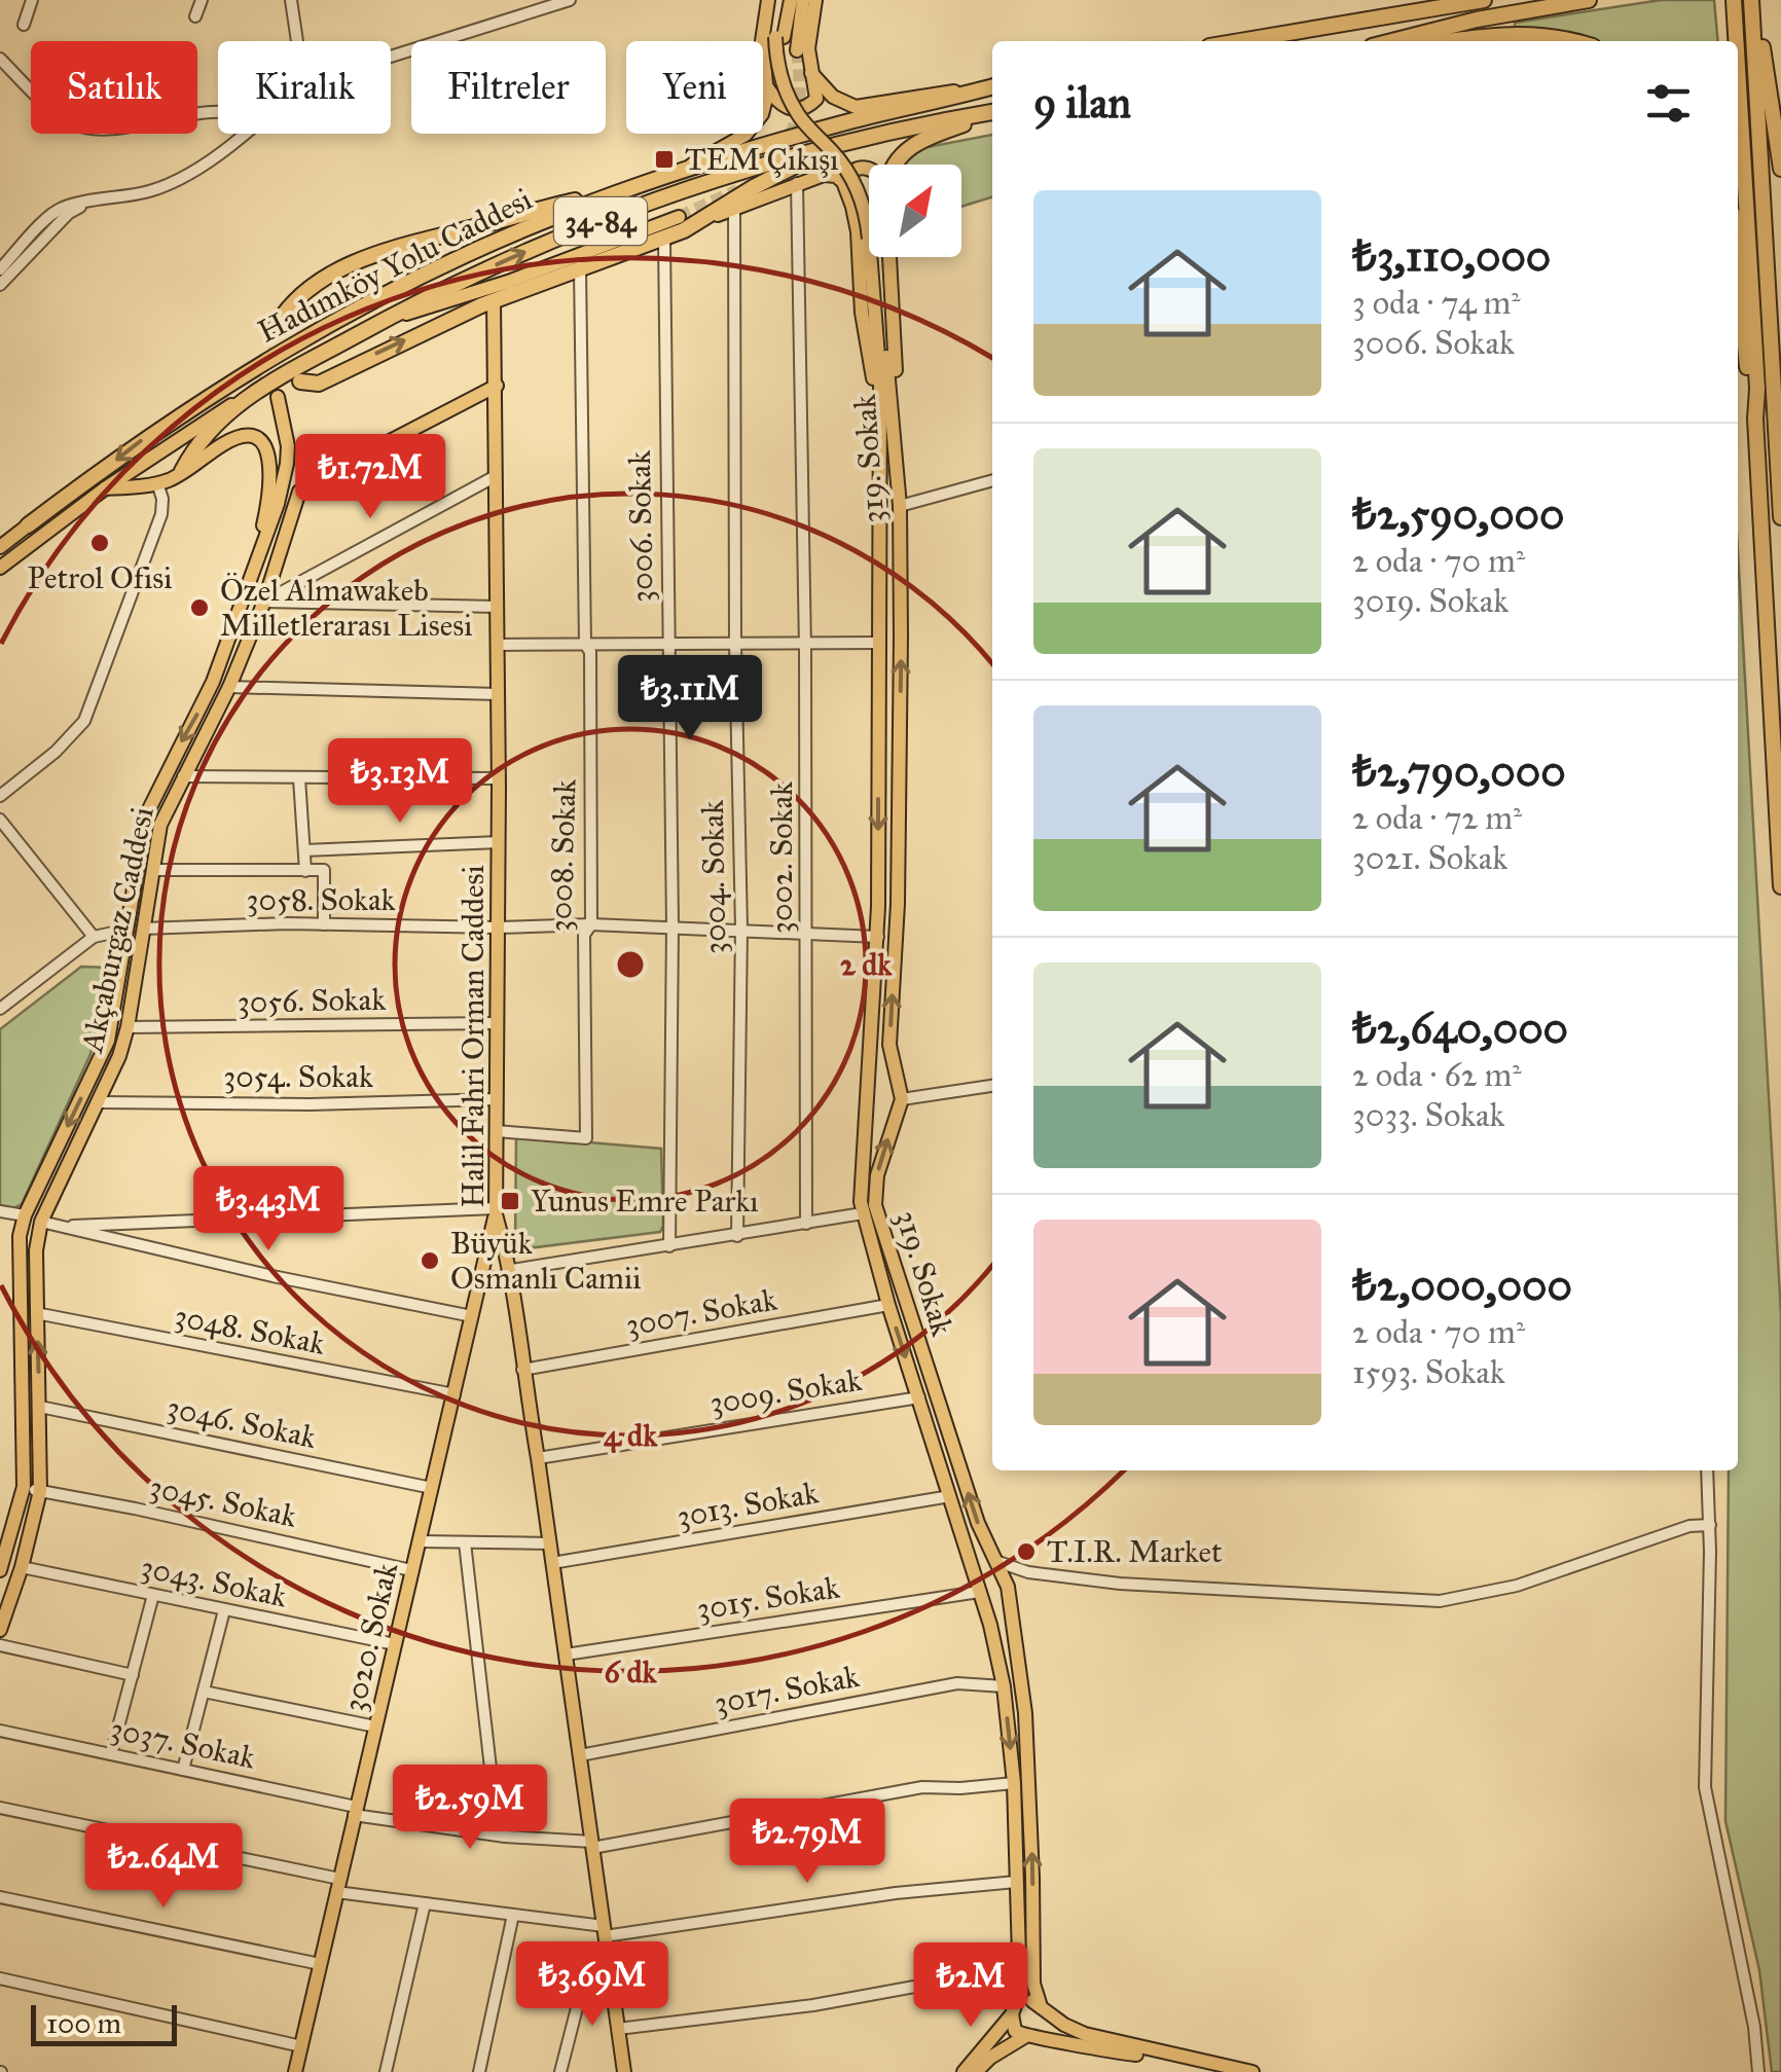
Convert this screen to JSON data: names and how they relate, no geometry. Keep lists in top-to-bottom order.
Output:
{
  "streets": {
    "highway": ["34-84", "Hadımköy Yolu Caddesi"],
    "main road": [
      "319. Sokak",
      "Akçaburgaz Caddesi",
      "Halil Fahri Orman Caddesi",
      "3020. Sokak"
    ],
    "street": [
      "3006. Sokak",
      "3008. Sokak",
      "3002. Sokak",
      "3004. Sokak",
      "3058. Sokak",
      "3056. Sokak",
      "3054. Sokak",
      "3007. Sokak",
      "3048. Sokak",
      "3009. Sokak",
      "3046. Sokak",
      "3045. Sokak",
      "3013. Sokak",
      "3043. Sokak",
      "3015. Sokak",
      "3017. Sokak",
      "3037. Sokak"
    ]
  },
  "crossings": [
    ["34-84", "Hadımköy Yolu Caddesi"],
    ["319. Sokak", "3058. Sokak"],
    ["319. Sokak", "3007. Sokak"],
    ["319. Sokak", "3009. Sokak"],
    ["319. Sokak", "3013. Sokak"],
    ["319. Sokak", "3015. Sokak"],
    ["319. Sokak", "3017. Sokak"],
    ["319. Sokak", "3037. Sokak"],
    ["3006. Sokak", "3058. Sokak"],
    ["3008. Sokak", "3058. Sokak"],
    ["3008. Sokak", "Halil Fahri Orman Caddesi"],
    ["3002. Sokak", "3058. Sokak"],
    ["3004. Sokak", "3058. Sokak"],
    ["3058. Sokak", "Akçaburgaz Caddesi"],
    ["3058. Sokak", "Halil Fahri Orman Caddesi"],
    ["Akçaburgaz Caddesi", "3056. Sokak"],
    ["Akçaburgaz Caddesi", "Halil Fahri Orman Caddesi"],
    ["Akçaburgaz Caddesi", "3054. Sokak"],
    ["Akçaburgaz Caddesi", "3048. Sokak"],
    ["Akçaburgaz Caddesi", "3046. Sokak"],
    ["Akçaburgaz Caddesi", "3045. Sokak"],
    ["Akçaburgaz Caddesi", "3043. Sokak"],
    ["3056. Sokak", "Halil Fahri Orman Caddesi"],
    ["Halil Fahri Orman Caddesi", "3054. Sokak"],
    ["Halil Fahri Orman Caddesi", "3007. Sokak"],
    ["Halil Fahri Orman Caddesi", "3009. Sokak"],
    ["Halil Fahri Orman Caddesi", "3013. Sokak"],
    ["Halil Fahri Orman Caddesi", "3015. Sokak"],
    ["Halil Fahri Orman Caddesi", "3020. Sokak"],
    ["Halil Fahri Orman Caddesi", "3017. Sokak"],
    ["Halil Fahri Orman Caddesi", "3037. Sokak"],
    ["3048. Sokak", "3020. Sokak"],
    ["3046. Sokak", "3020. Sokak"],
    ["3045. Sokak", "3020. Sokak"],
    ["3043. Sokak", "3020. Sokak"],
    ["3020. Sokak", "3037. Sokak"]
  ],
  "places": {
    "transit": ["TEM Çıkışı", "Yunus Emre Parkı"],
    "other": [
      "Petrol Ofisi",
      "Özel Almawakeb Milletlerarası Lisesi",
      "Büyük Osmanlı Camii",
      "T.I.R. Market"
    ]
  },
  "scale_bar": "100 m",
  "north": "top right",
  "page": {
    "chip": [
      "Satılık",
      "Kiralık",
      "Filtreler",
      "Yeni"
    ],
    "heading": "9 ilan",
    "list": [
      {
        "name": "₺3,110,000",
        "note": "3 oda · 74 m² · 3006. Sokak"
      },
      {
        "name": "₺2,590,000",
        "note": "2 oda · 70 m² · 3019. Sokak"
      },
      {
        "name": "₺2,790,000",
        "note": "2 oda · 72 m² · 3021. Sokak"
      },
      {
        "name": "₺2,640,000",
        "note": "2 oda · 62 m² · 3033. Sokak"
      },
      {
        "name": "₺2,000,000",
        "note": "2 oda · 70 m² · 1593. Sokak"
      }
    ],
    "price": [
      "₺1.72M",
      "₺3.11M",
      "₺3.13M",
      "₺3.43M",
      "₺2.59M",
      "₺2.79M",
      "₺2.64M",
      "₺3.69M",
      "₺2M"
    ],
    "scale": "100 m"
  },
  "rings": ["2 dk", "4 dk", "6 dk"]
}
